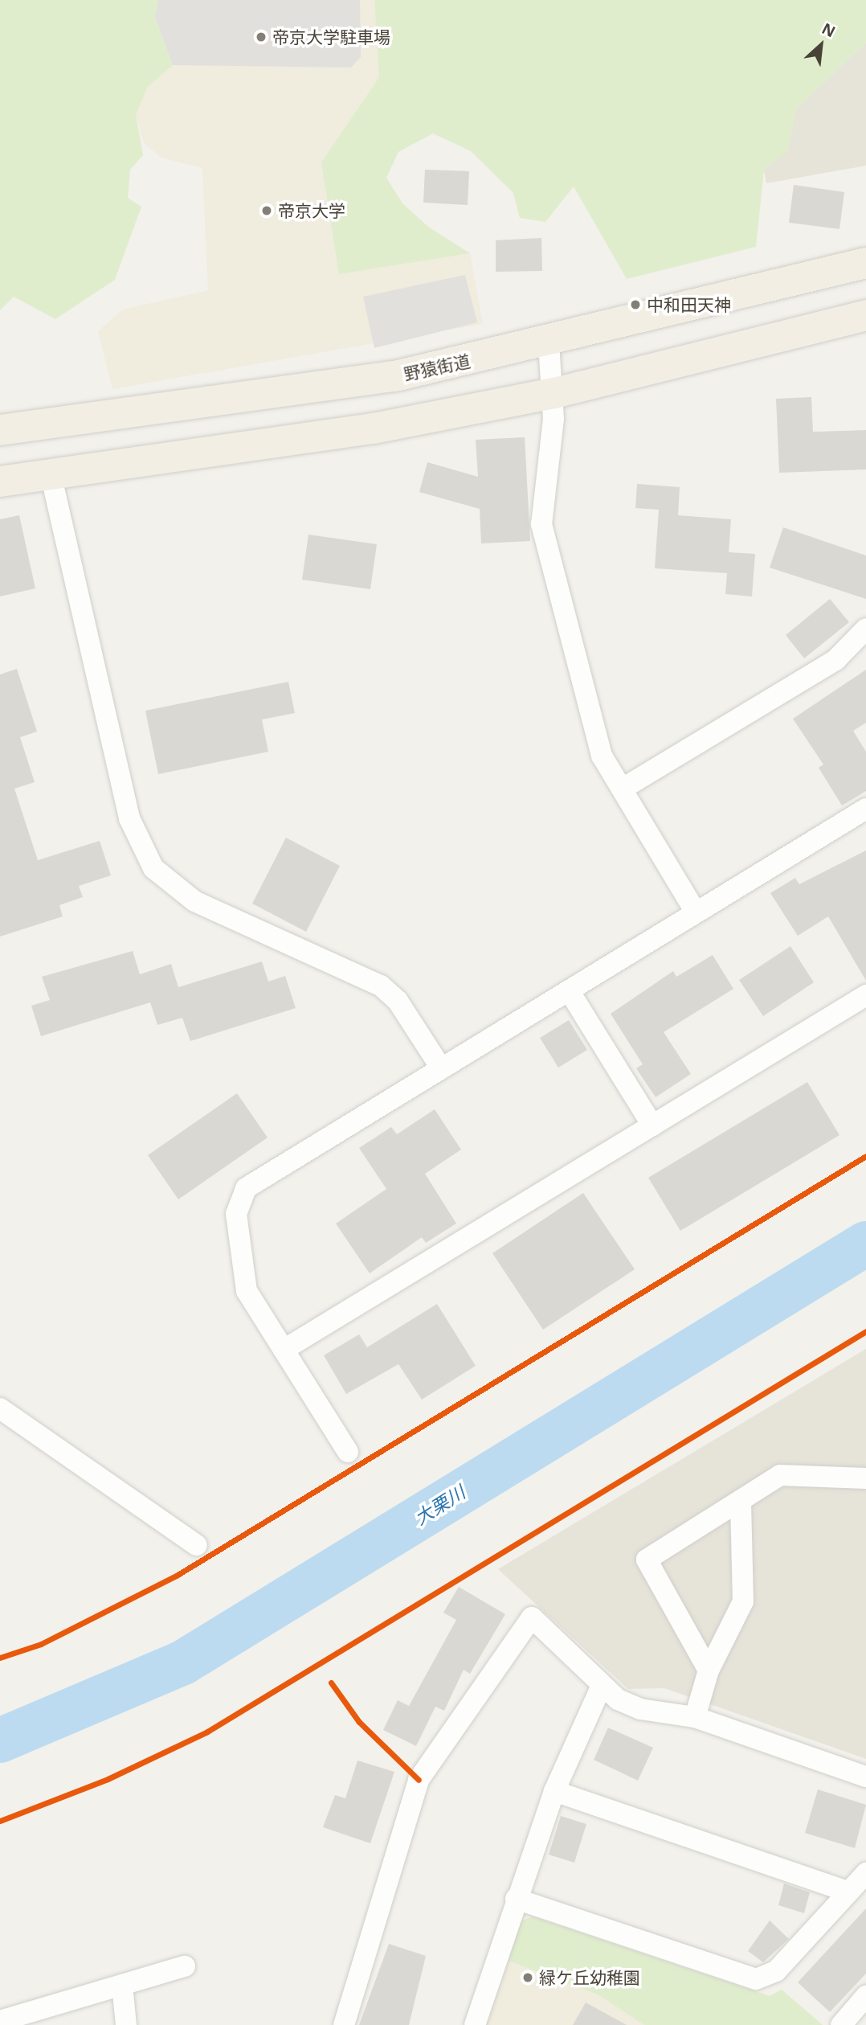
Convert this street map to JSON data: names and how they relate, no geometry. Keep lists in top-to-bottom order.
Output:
{
  "streets": {
    "main road": ["野猿街道"]
  },
  "water": ["大栗川"],
  "places": [
    "帝京大学駐車場",
    "帝京大学",
    "中和田天神",
    "緑ケ丘幼稚園"
  ],
  "north": "top right"
}
